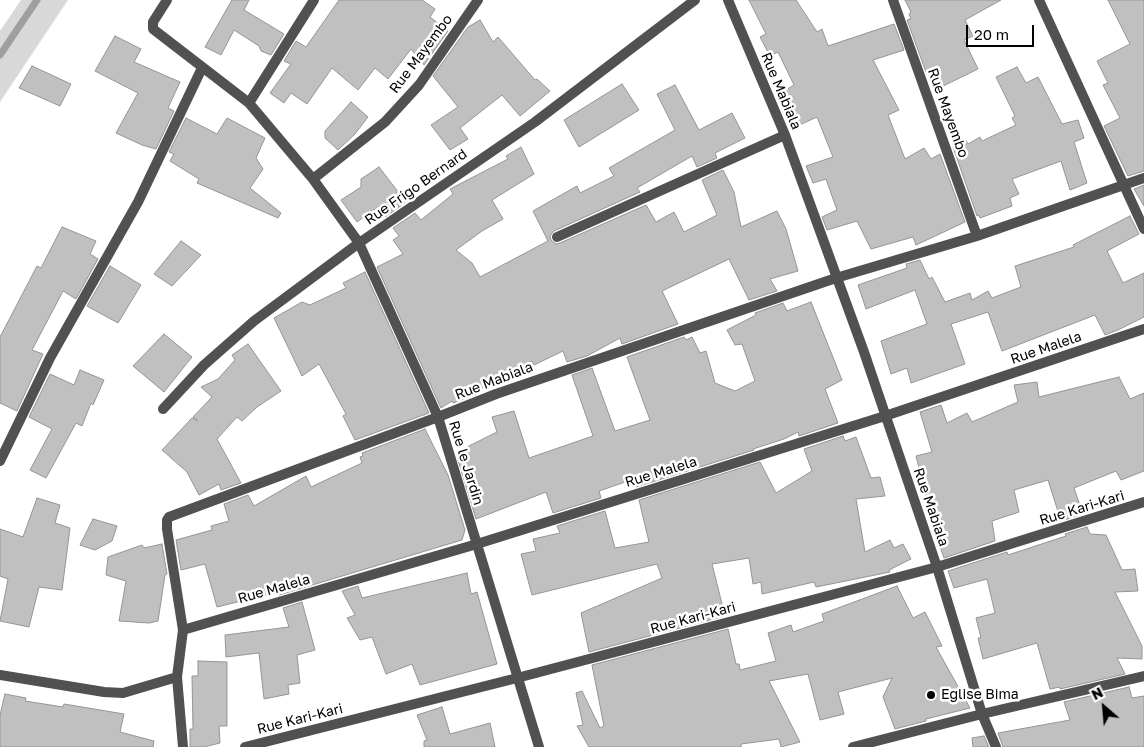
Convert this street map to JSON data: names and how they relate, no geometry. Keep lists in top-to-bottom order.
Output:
{
  "streets": {
    "street": [
      "Rue Mayembo",
      "Rue Mabiala",
      "Rue Frigo Bernard",
      "Rue Malela",
      "Rue le Jardin",
      "Rue Kari-Kari"
    ]
  },
  "crossings": [
    ["Rue Mayembo", "Rue Mabiala"],
    ["Rue Mayembo", "Rue le Jardin"],
    ["Rue Mabiala", "Rue Malela"],
    ["Rue Mabiala", "Rue le Jardin"],
    ["Rue Mabiala", "Rue Kari-Kari"],
    ["Rue Frigo Bernard", "Rue le Jardin"],
    ["Rue Malela", "Rue le Jardin"],
    ["Rue le Jardin", "Rue Kari-Kari"]
  ],
  "places": ["Eglise Bima"],
  "scale_bar": "20 m",
  "north": "top left"
}
